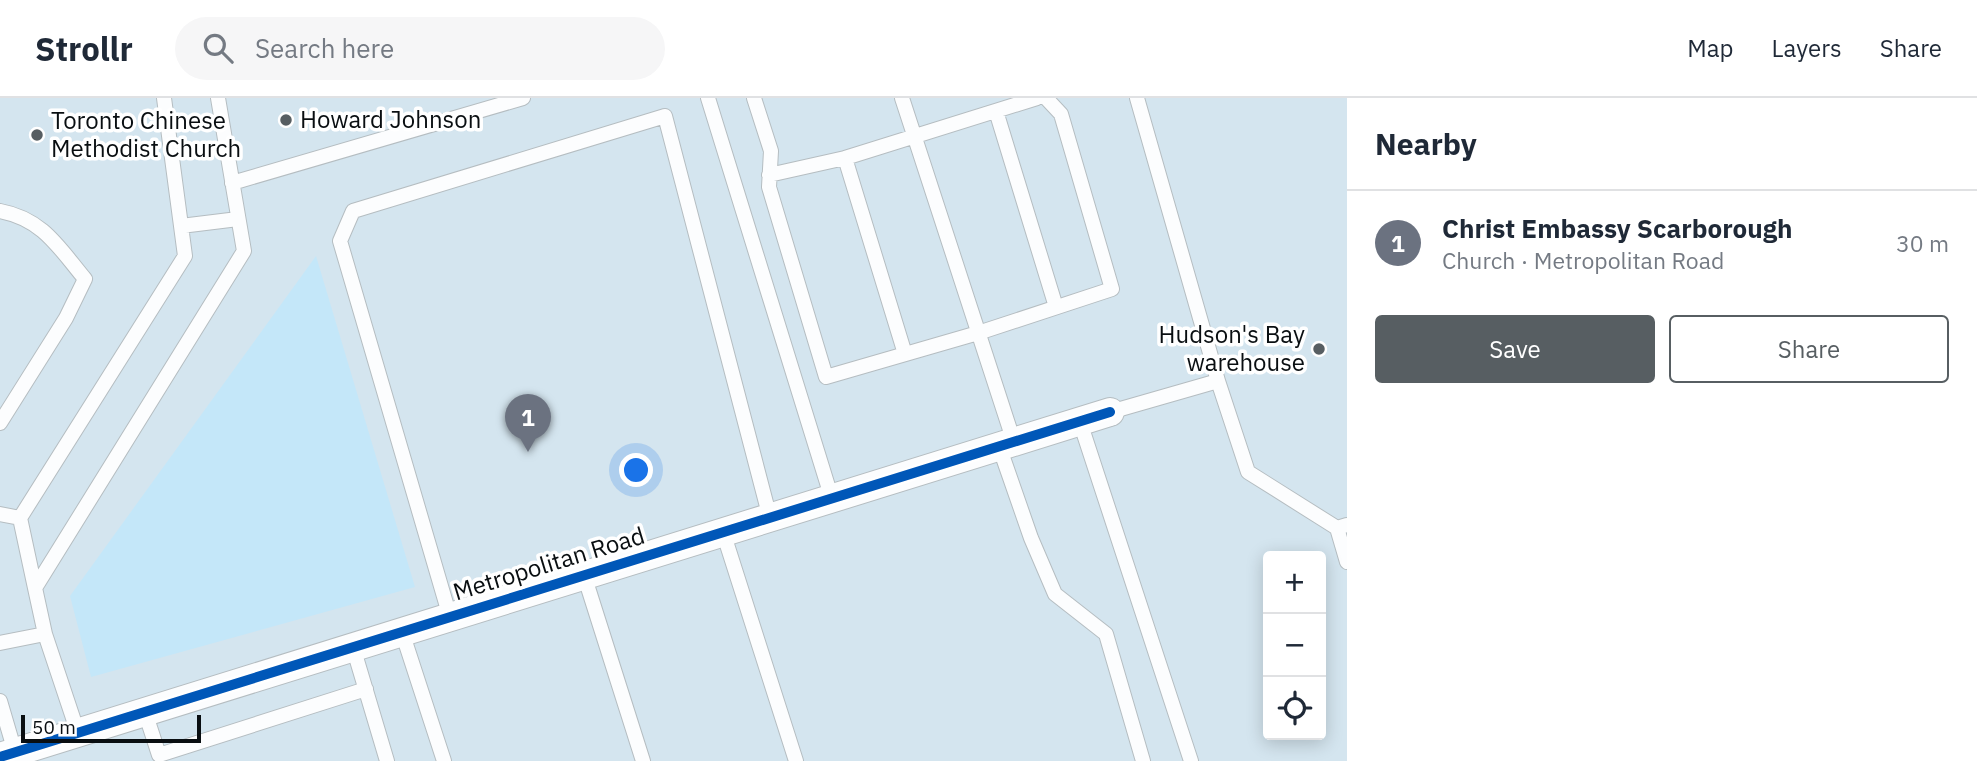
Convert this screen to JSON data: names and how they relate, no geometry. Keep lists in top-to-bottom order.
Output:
{
  "streets": {
    "street": ["Metropolitan Road"]
  },
  "places": ["Howard Johnson", "Toronto Chinese Methodist Church", "Hudson's Bay warehouse"],
  "scale_bar": "50 m",
  "page": {
    "header": "Strollr",
    "search": "Search here",
    "nav": ["Map", "Layers", "Share"],
    "heading": "Nearby",
    "list": [
      {
        "mark": "1",
        "name": "Christ Embassy Scarborough",
        "note": "Church · Metropolitan Road",
        "value": "30 m"
      }
    ],
    "buttons": ["Save", "Share"],
    "pins": "1",
    "map_buttons": ["+", "−"],
    "scale": "50 m"
  }
}
